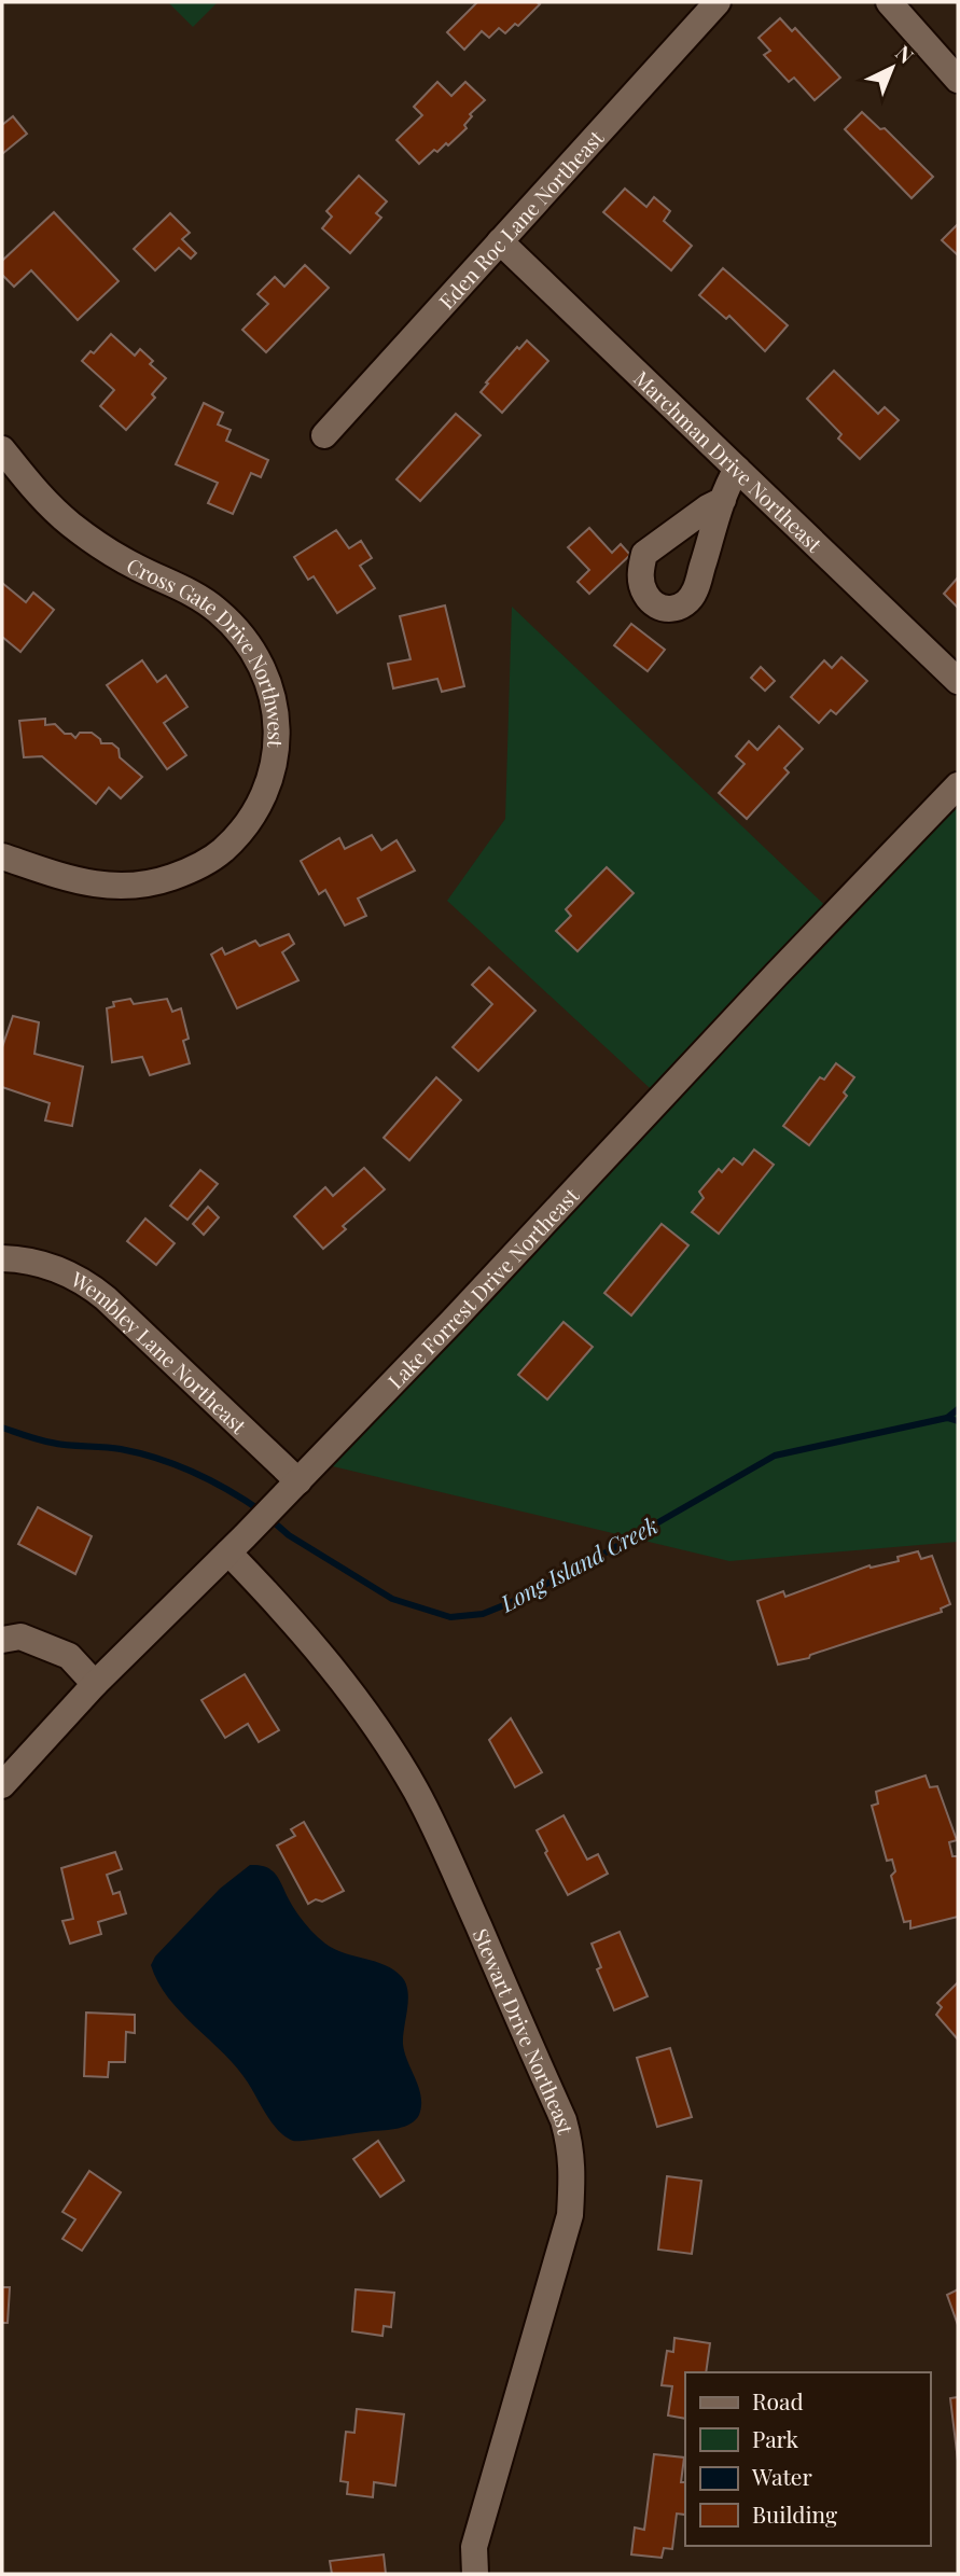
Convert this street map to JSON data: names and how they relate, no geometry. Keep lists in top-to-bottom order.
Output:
{
  "streets": {
    "street": [
      "Eden Roc Lane Northeast",
      "Marchman Drive Northeast",
      "Cross Gate Drive Northwest",
      "Lake Forrest Drive Northeast",
      "Wembley Lane Northeast",
      "Stewart Drive Northeast"
    ]
  },
  "crossings": [
    ["Eden Roc Lane Northeast", "Marchman Drive Northeast"],
    ["Lake Forrest Drive Northeast", "Wembley Lane Northeast"],
    ["Lake Forrest Drive Northeast", "Stewart Drive Northeast"]
  ],
  "water": ["Long Island Creek"],
  "legend": [
    "Road",
    "Park",
    "Water",
    "Building"
  ],
  "north": "top right"
}
